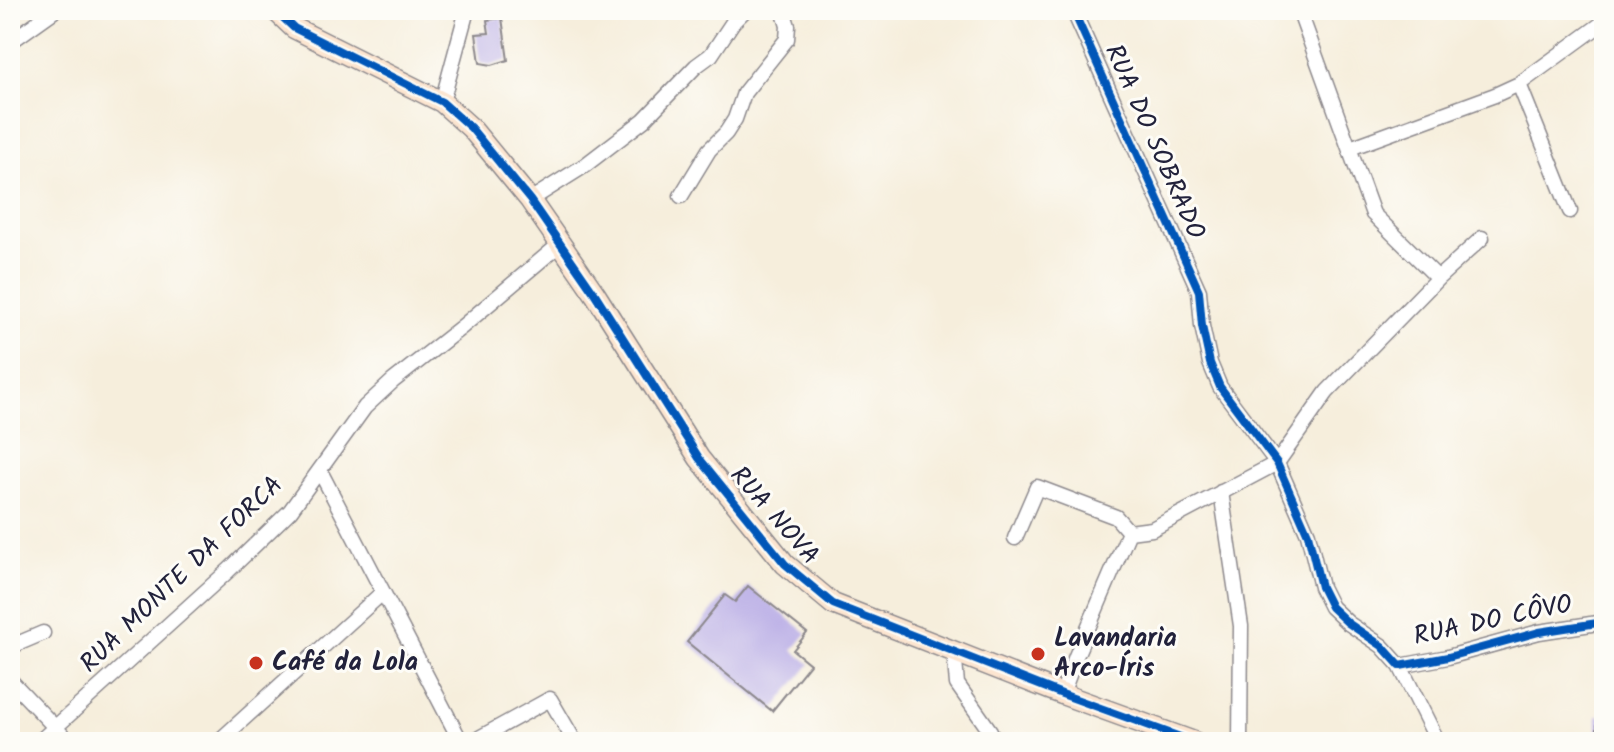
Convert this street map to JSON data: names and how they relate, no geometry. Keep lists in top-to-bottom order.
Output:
{
  "streets": {
    "street": [
      "RUA DO SOBRADO",
      "RUA NOVA",
      "RUA MONTE DA FORCA",
      "RUA DO CÔVO"
    ]
  },
  "crossings": [
    ["RUA DO SOBRADO", "RUA DO CÔVO"],
    ["RUA NOVA", "RUA MONTE DA FORCA"]
  ],
  "places": ["Lavandaria Arco-Íris", "Café da Lola"]
}
